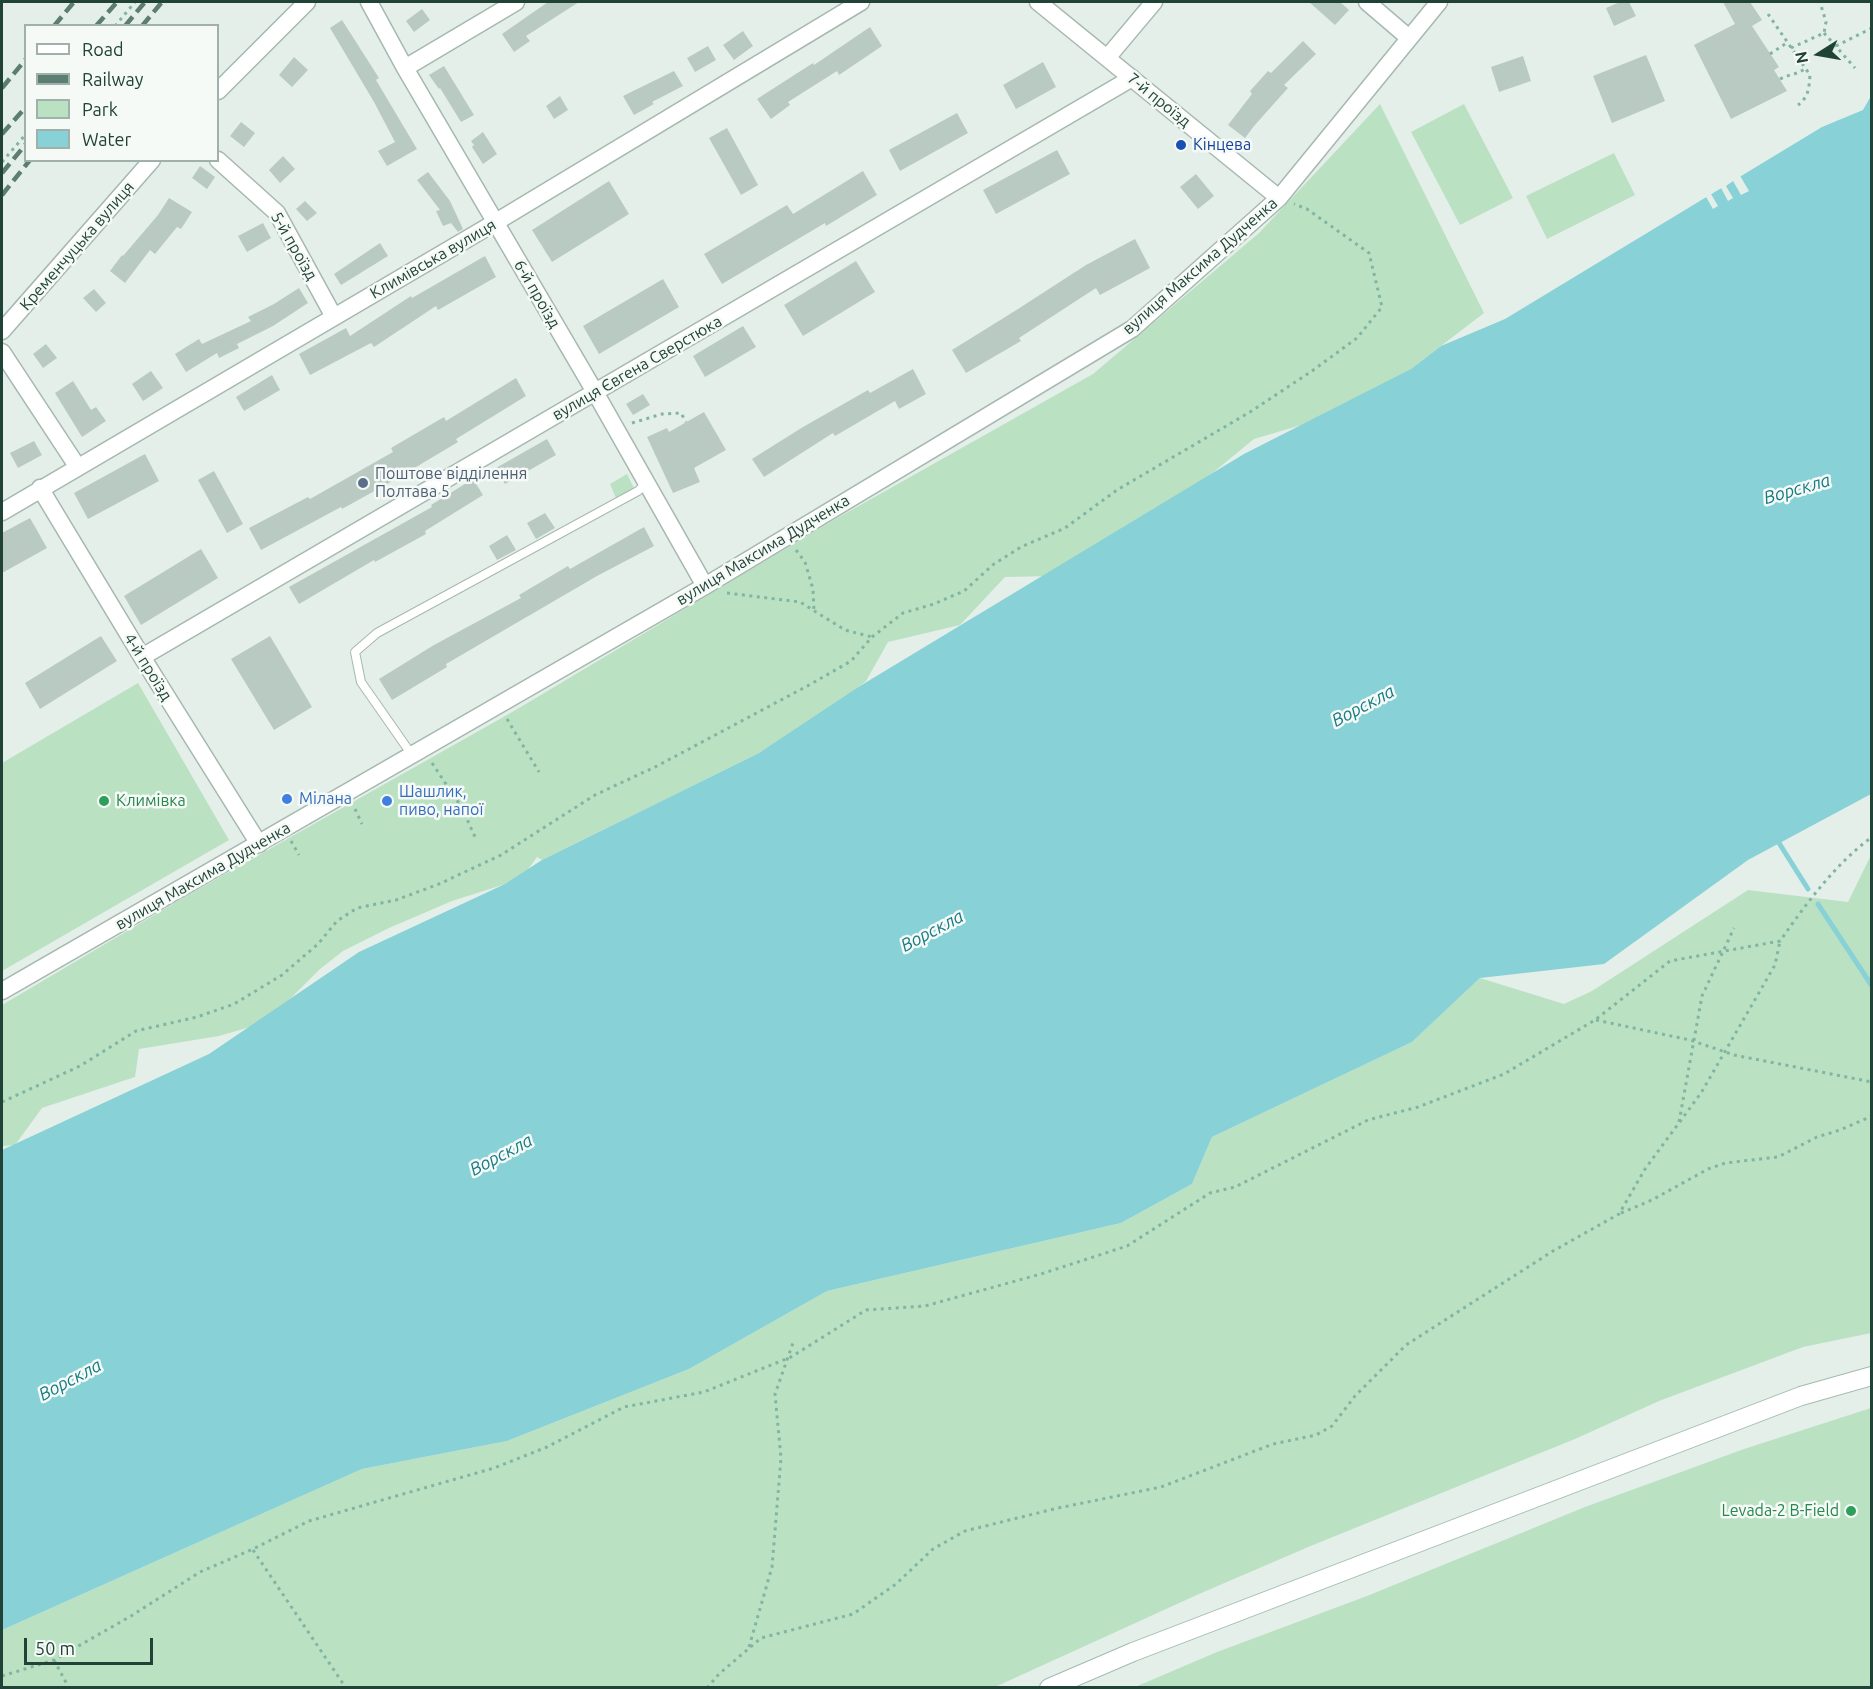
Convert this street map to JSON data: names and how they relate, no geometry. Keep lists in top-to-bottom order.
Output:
{
  "streets": {
    "street": [
      "7-й проїзд",
      "Кременчуцька вулиця",
      "5-й проїзд",
      "Климівська вулиця",
      "вулиця Максима Дудченка",
      "6-й проїзд",
      "вулиця Євгена Сверстюка",
      "4-й проїзд"
    ]
  },
  "crossings": [
    ["7-й проїзд", "вулиця Максима Дудченка"],
    ["7-й проїзд", "вулиця Євгена Сверстюка"],
    ["5-й проїзд", "Климівська вулиця"],
    ["Климівська вулиця", "6-й проїзд"],
    ["Климівська вулиця", "4-й проїзд"],
    ["вулиця Максима Дудченка", "6-й проїзд"],
    ["вулиця Максима Дудченка", "4-й проїзд"],
    ["6-й проїзд", "вулиця Євгена Сверстюка"],
    ["вулиця Євгена Сверстюка", "4-й проїзд"]
  ],
  "water": ["Ворскла"],
  "places": [
    "Кінцева",
    "Поштове відділення Полтава 5",
    "Мілана",
    "Климівка",
    "Шашлик, пиво, напої",
    "Levada-2 B-Field"
  ],
  "legend": [
    "Road",
    "Railway",
    "Park",
    "Water"
  ],
  "scale_bar": "50 m",
  "north": "left"
}
